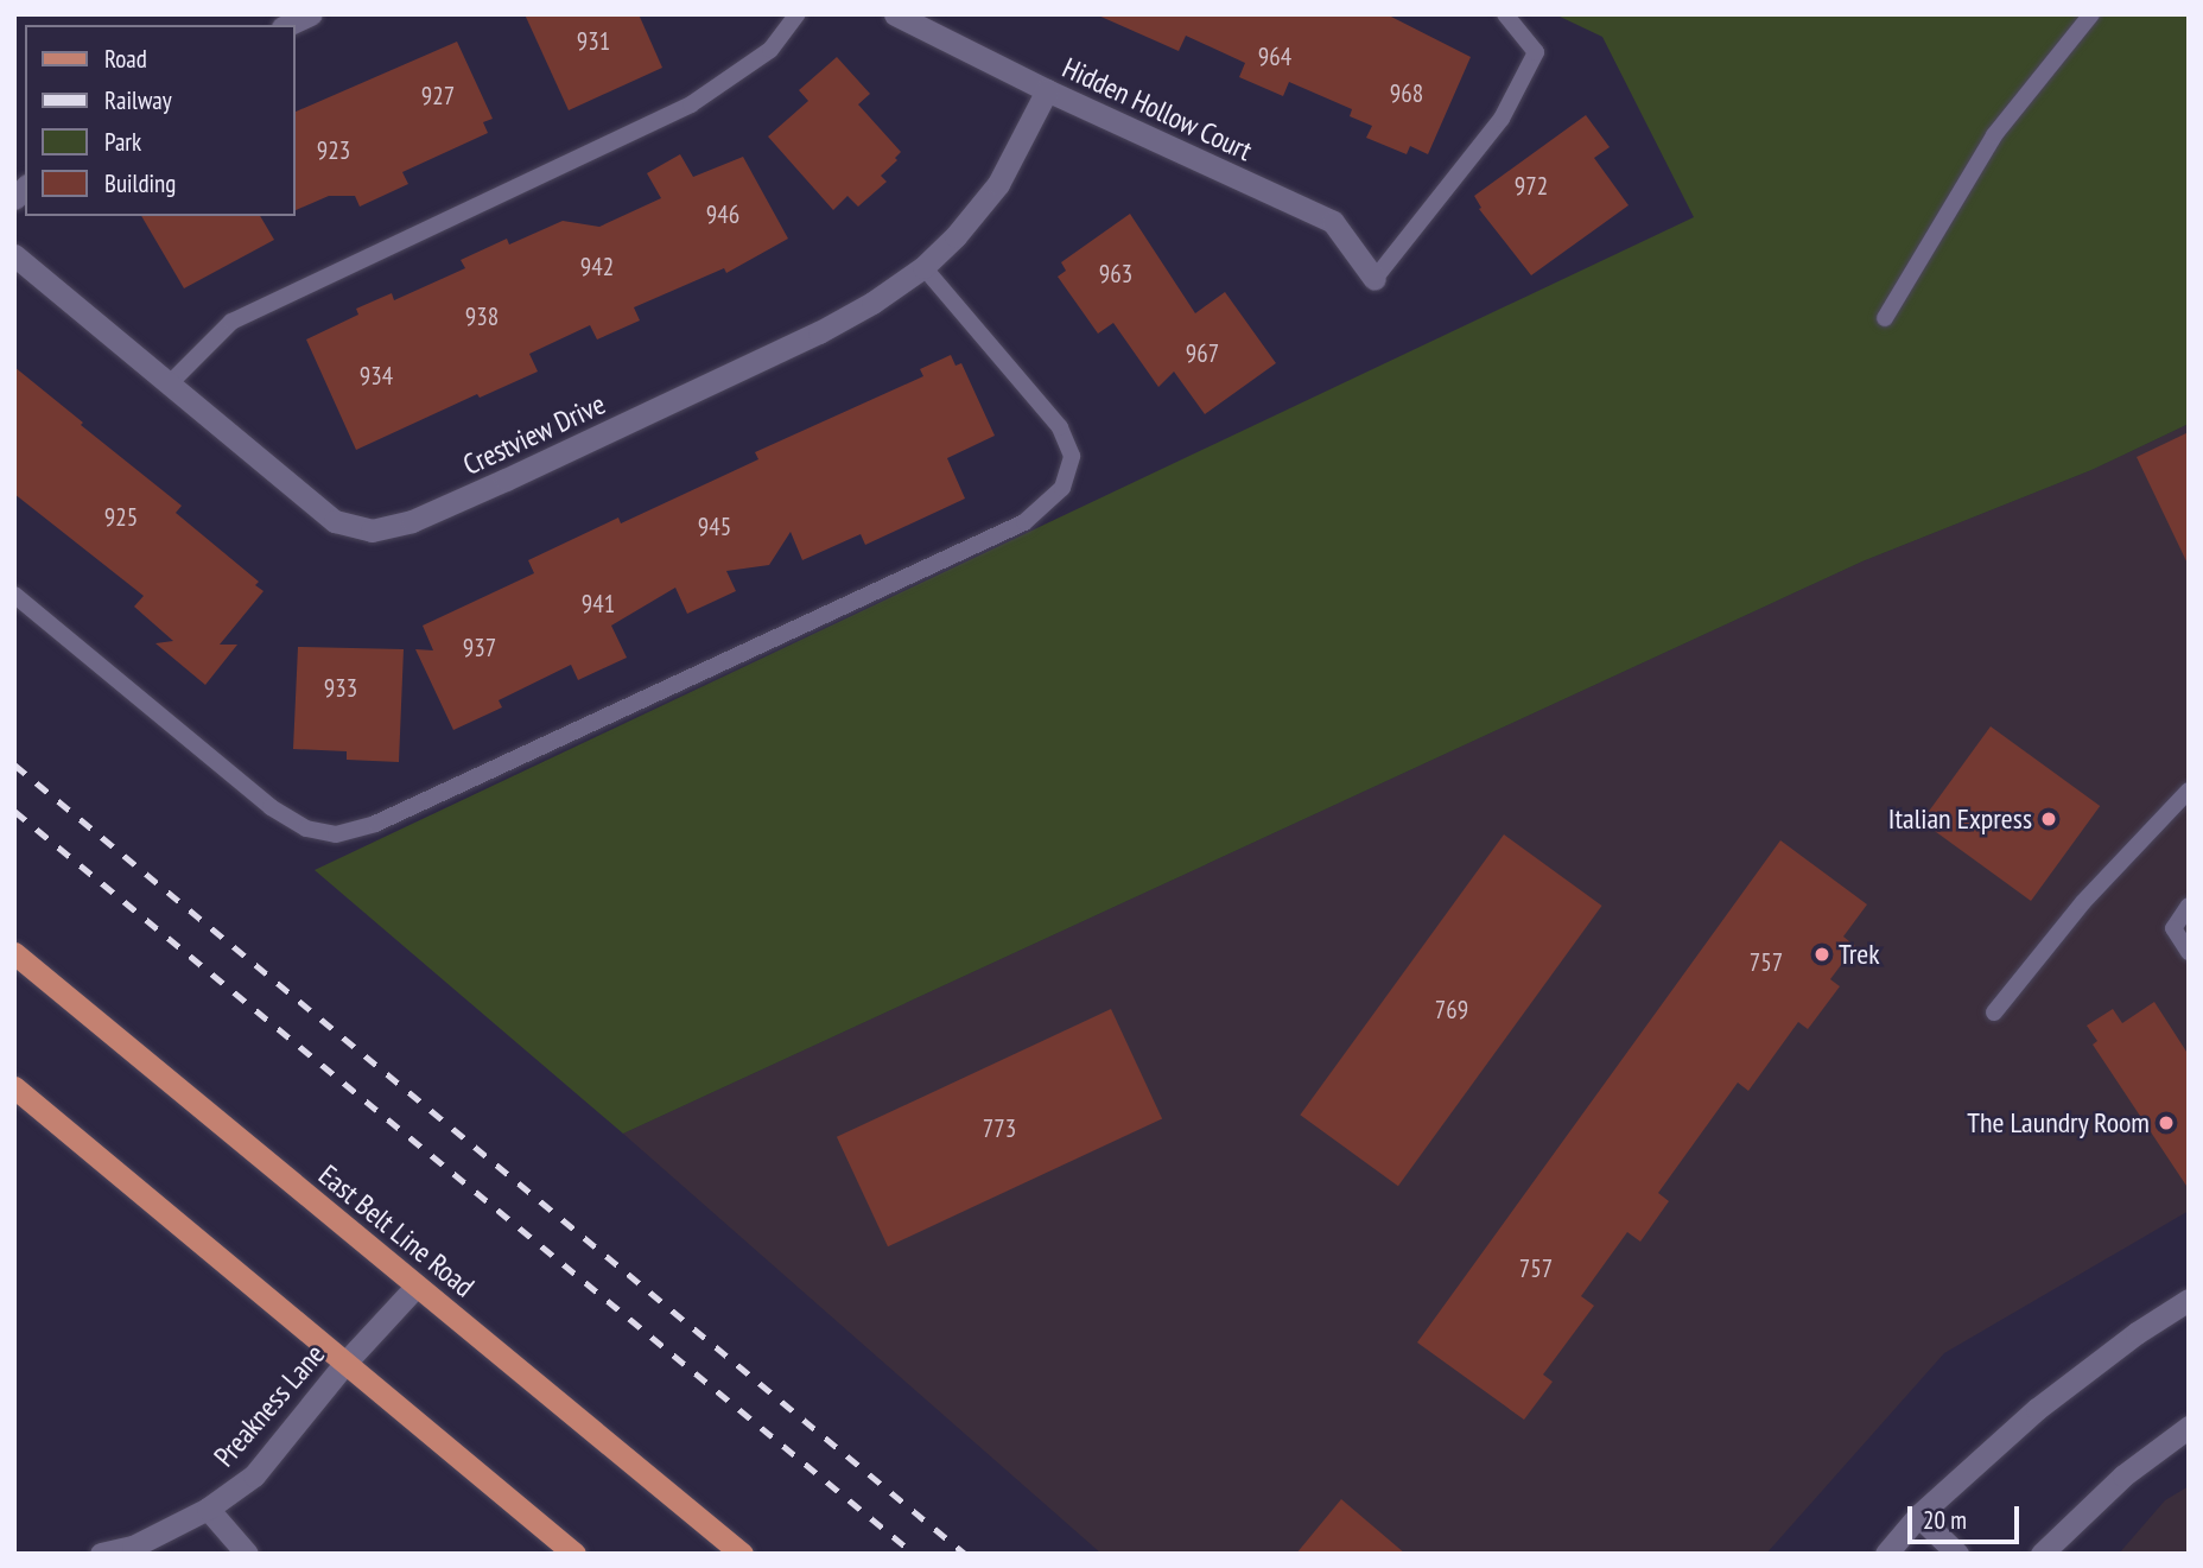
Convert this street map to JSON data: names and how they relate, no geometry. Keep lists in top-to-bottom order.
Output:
{
  "streets": {
    "main road": ["East Belt Line Road"],
    "street": ["Hidden Hollow Court", "Crestview Drive", "Preakness Lane"]
  },
  "crossings": [
    ["Hidden Hollow Court", "Crestview Drive"],
    ["East Belt Line Road", "Preakness Lane"]
  ],
  "places": ["Italian Express", "Trek", "The Laundry Room"],
  "house_numbers": [
    "931",
    "964",
    "968",
    "927",
    "923",
    "972",
    "946",
    "942",
    "963",
    "938",
    "967",
    "934",
    "925",
    "945",
    "941",
    "937",
    "933",
    "757",
    "769",
    "773",
    "757"
  ],
  "legend": [
    "Road",
    "Railway",
    "Park",
    "Building"
  ],
  "scale_bar": "20 m"
}
